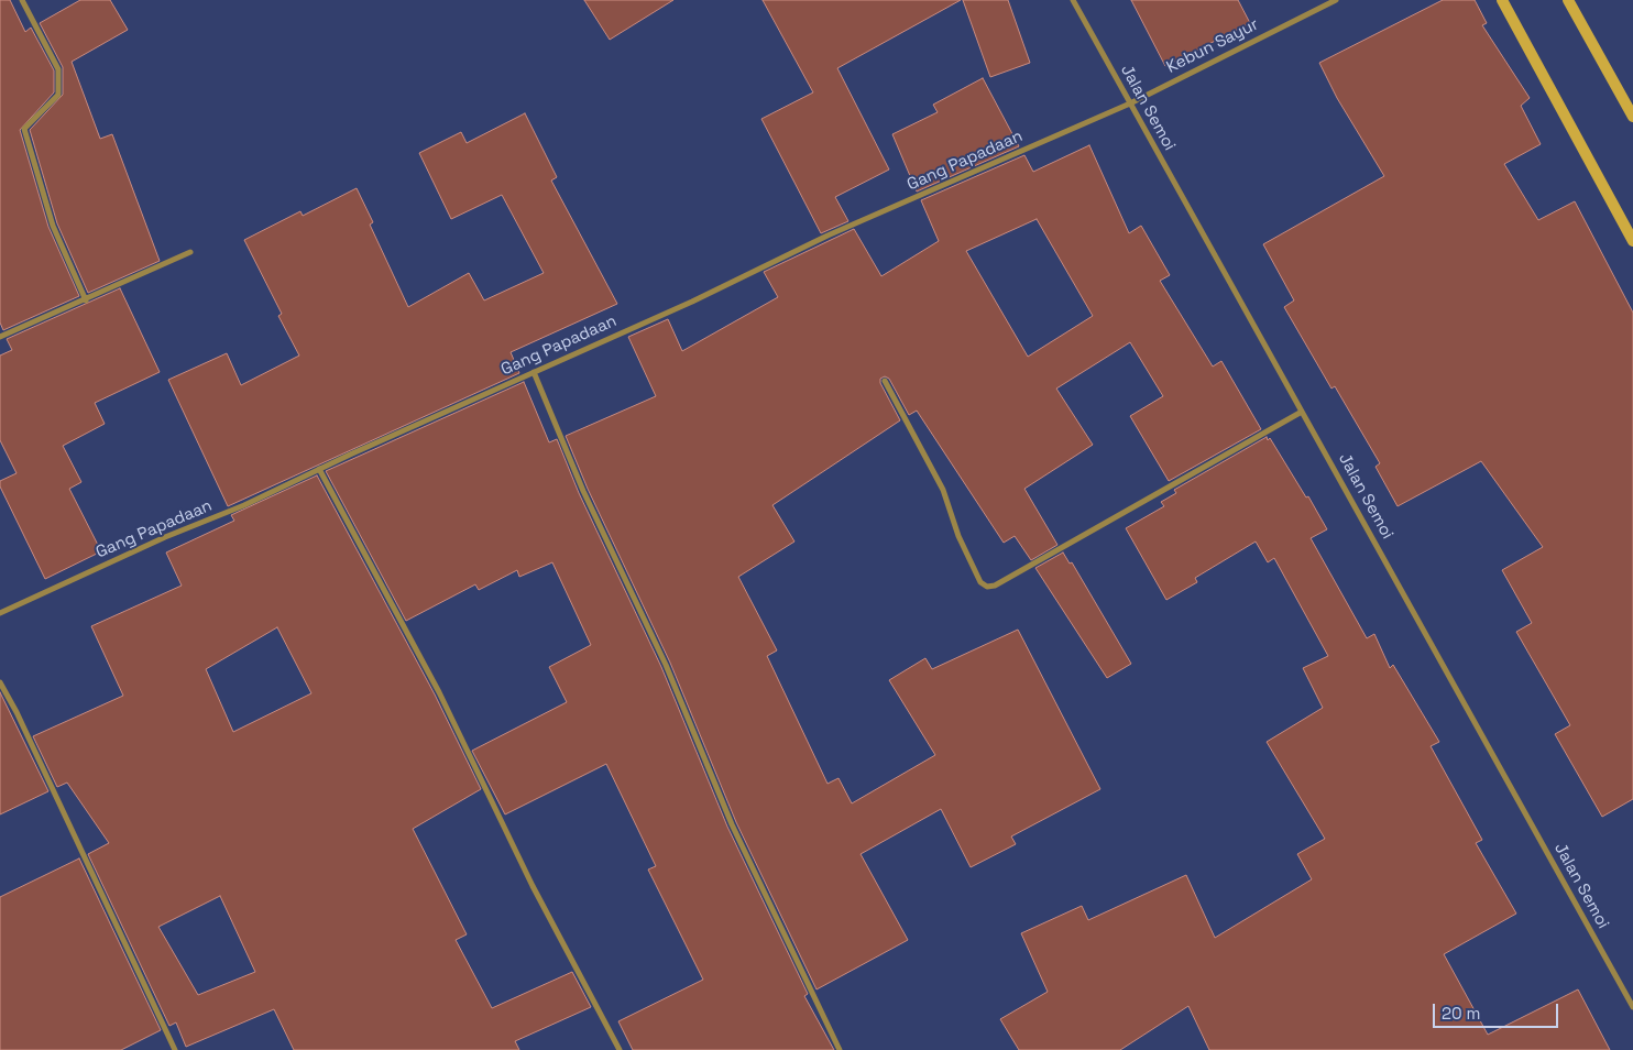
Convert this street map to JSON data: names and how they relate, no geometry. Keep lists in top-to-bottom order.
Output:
{
  "streets": {
    "street": ["Kebun Sayur", "Jalan Semoi", "Gang Papadaan"]
  },
  "crossings": [
    ["Kebun Sayur", "Jalan Semoi"],
    ["Kebun Sayur", "Gang Papadaan"],
    ["Jalan Semoi", "Gang Papadaan"]
  ],
  "scale_bar": "20 m"
}
